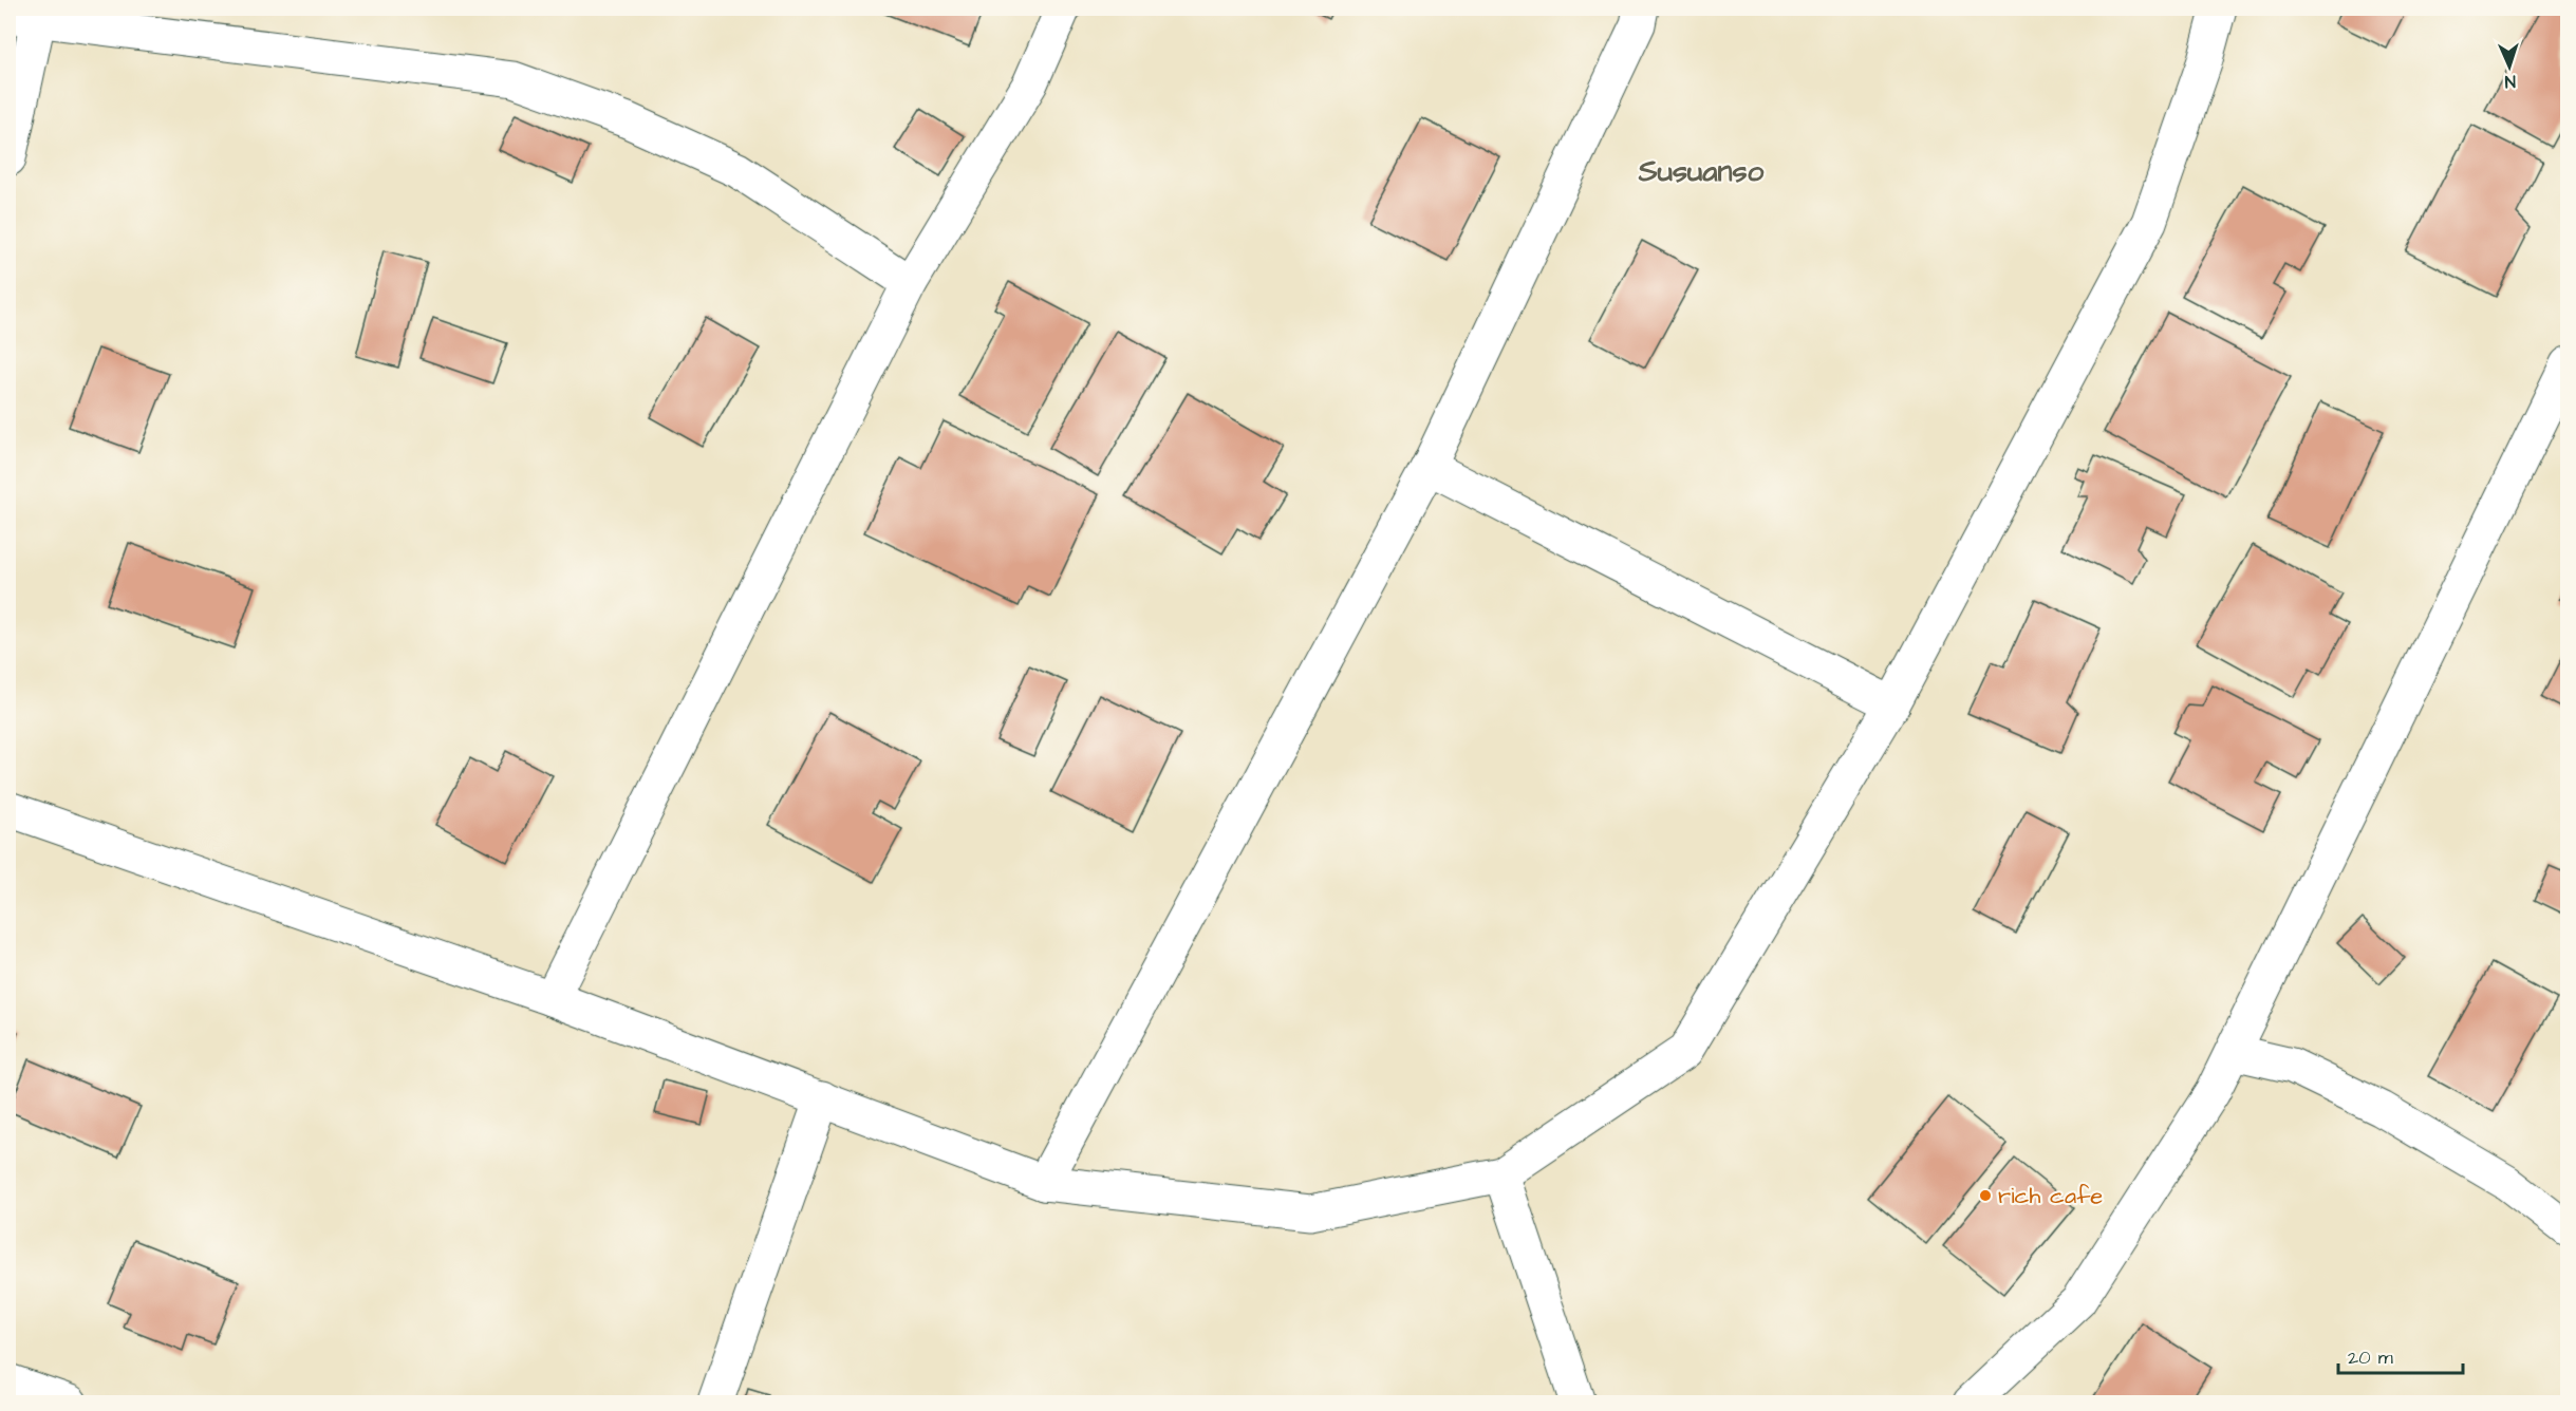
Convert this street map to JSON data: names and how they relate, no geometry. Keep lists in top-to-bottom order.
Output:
{
  "districts": ["Susuanso"],
  "places": ["rich cafe"],
  "scale_bar": "20 m",
  "north": "bottom"
}
